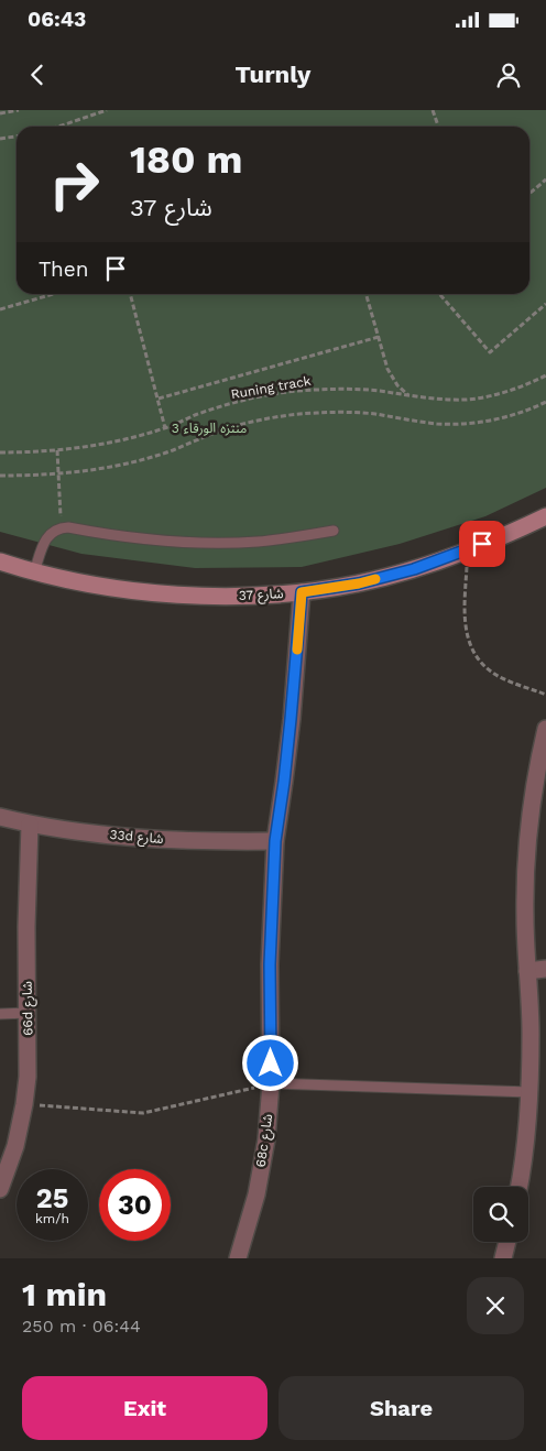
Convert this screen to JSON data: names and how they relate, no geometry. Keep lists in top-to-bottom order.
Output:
{
  "streets": {
    "street": [
      "شارع 37",
      "33d شارع",
      "66d شارع",
      "68c شارع"
    ],
    "path": ["Runing track"]
  },
  "crossings": [
    ["شارع 37", "68c شارع"],
    ["33d شارع", "66d شارع"],
    ["33d شارع", "68c شارع"]
  ],
  "parks": ["منتزه الورقاء 3"],
  "page": {
    "status": "06:43",
    "header": "Turnly",
    "turn": ["180 m", "شارع 37"],
    "then": "Then",
    "speed": "25 km/h",
    "limit": "30",
    "heading": ["1 min", "250 m · 06:44"],
    "buttons": ["Exit", "Share"]
  }
}
